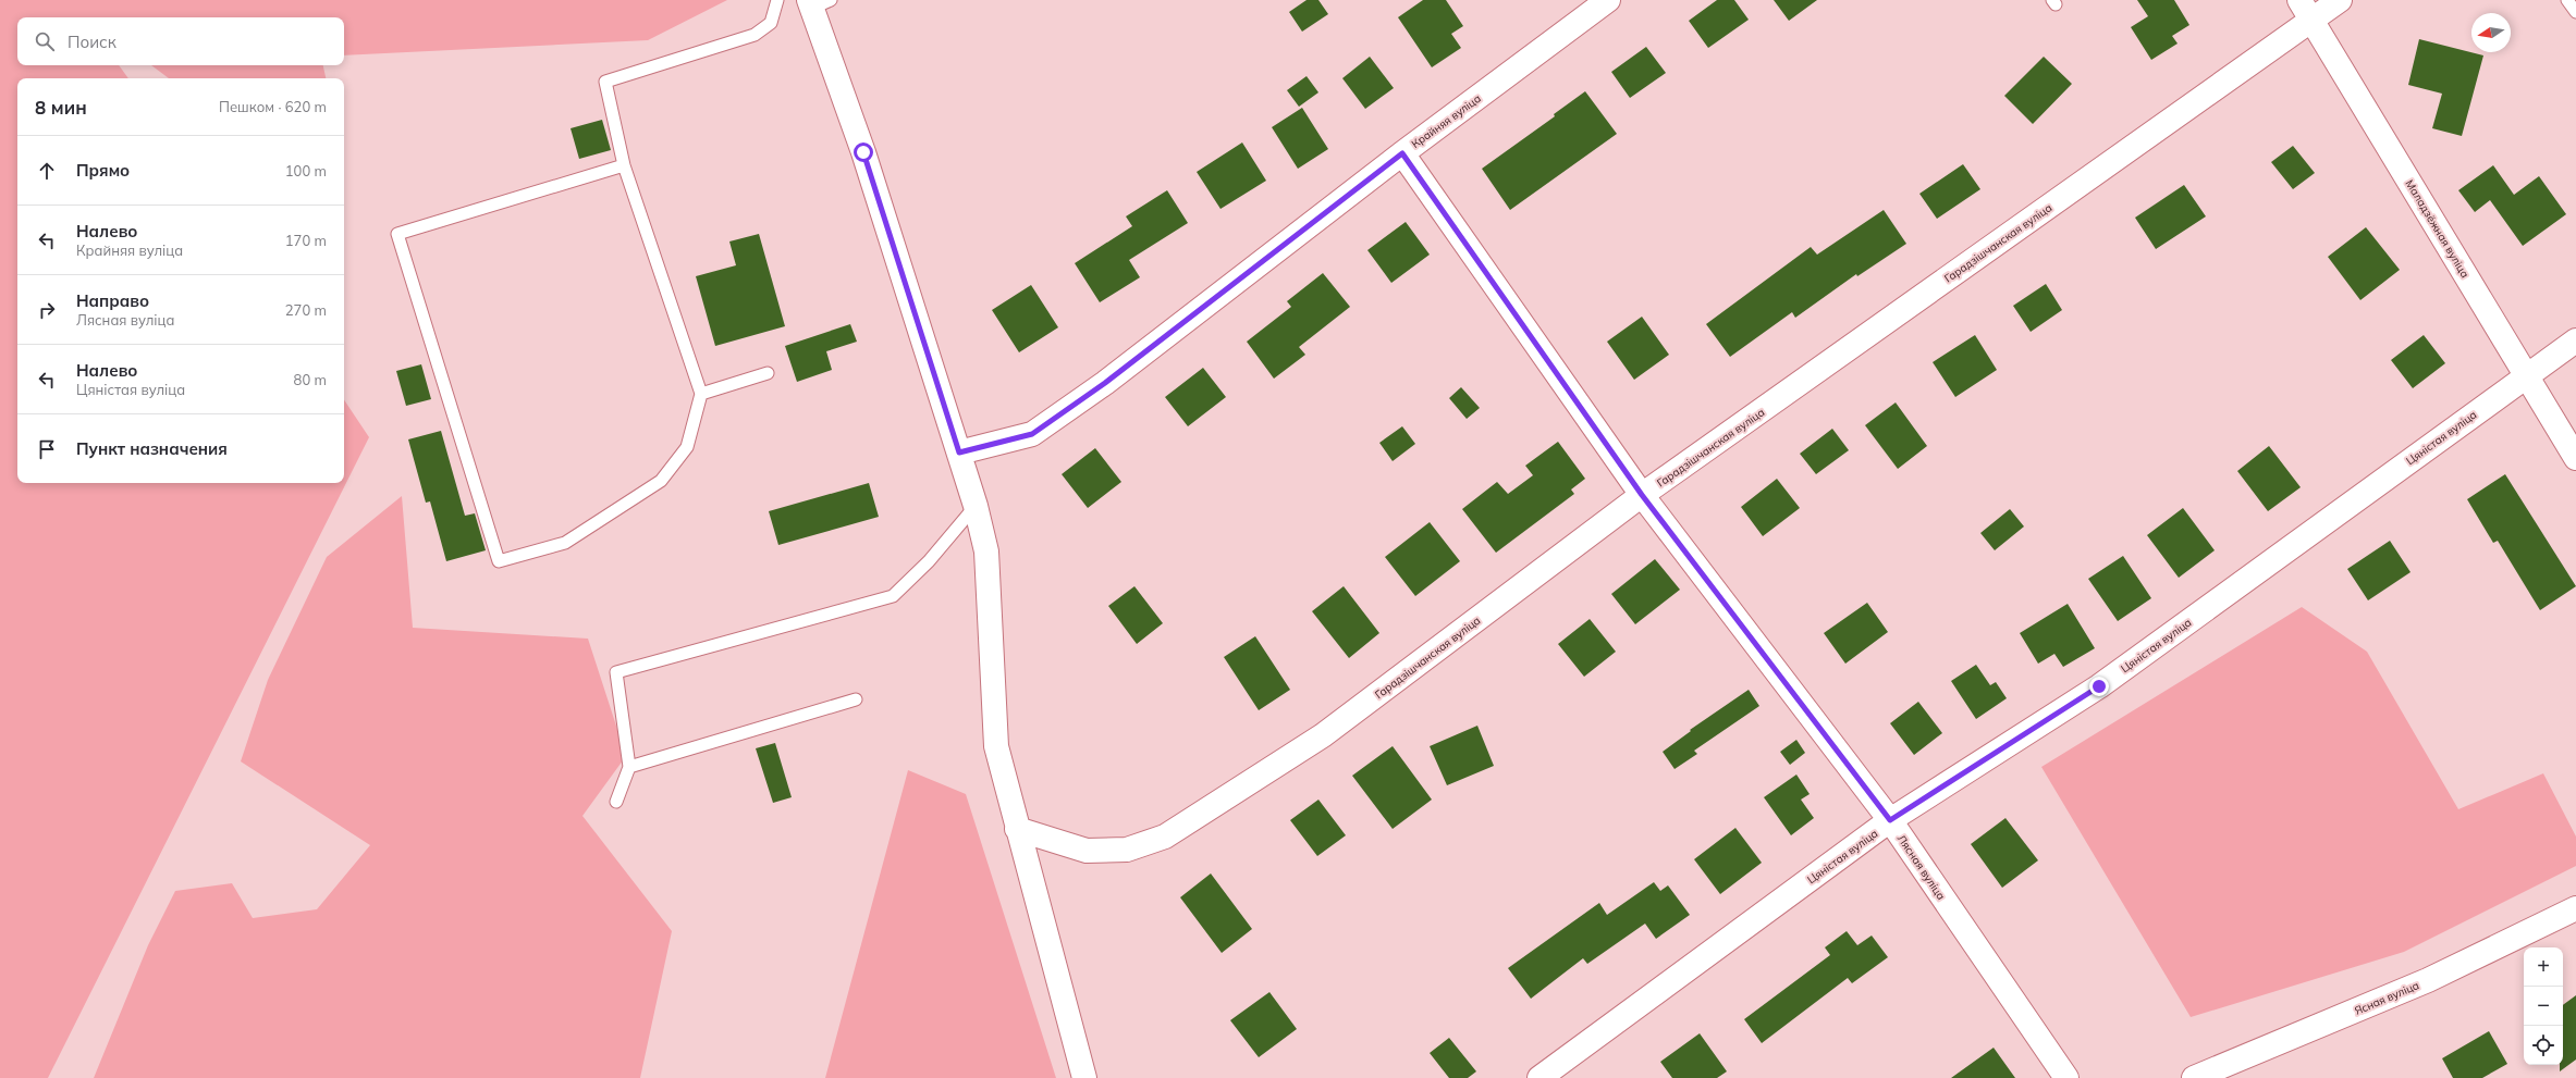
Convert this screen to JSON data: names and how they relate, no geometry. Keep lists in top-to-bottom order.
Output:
{
  "streets": {
    "street": [
      "Крайняя вуліца",
      "Маладзёжная вуліца",
      "Гарадзішчанская вуліца",
      "Цяністая вуліца",
      "Лясная вуліца",
      "Ясная вуліца"
    ]
  },
  "crossings": [
    ["Крайняя вуліца", "Лясная вуліца"],
    ["Маладзёжная вуліца", "Гарадзішчанская вуліца"],
    ["Маладзёжная вуліца", "Цяністая вуліца"],
    ["Гарадзішчанская вуліца", "Лясная вуліца"],
    ["Цяністая вуліца", "Лясная вуліца"]
  ],
  "north": "left",
  "page": {
    "search": "Поиск",
    "heading": ["8 мин", "Пешком · 620 m"],
    "list": [
      ["Прямо", "100 m"],
      ["Налево", "Крайняя вуліца", "170 m"],
      ["Направо", "Лясная вуліца", "270 m"],
      ["Налево", "Цяністая вуліца", "80 m"],
      "Пункт назначения"
    ],
    "map_buttons": ["+", "−"]
  }
}
